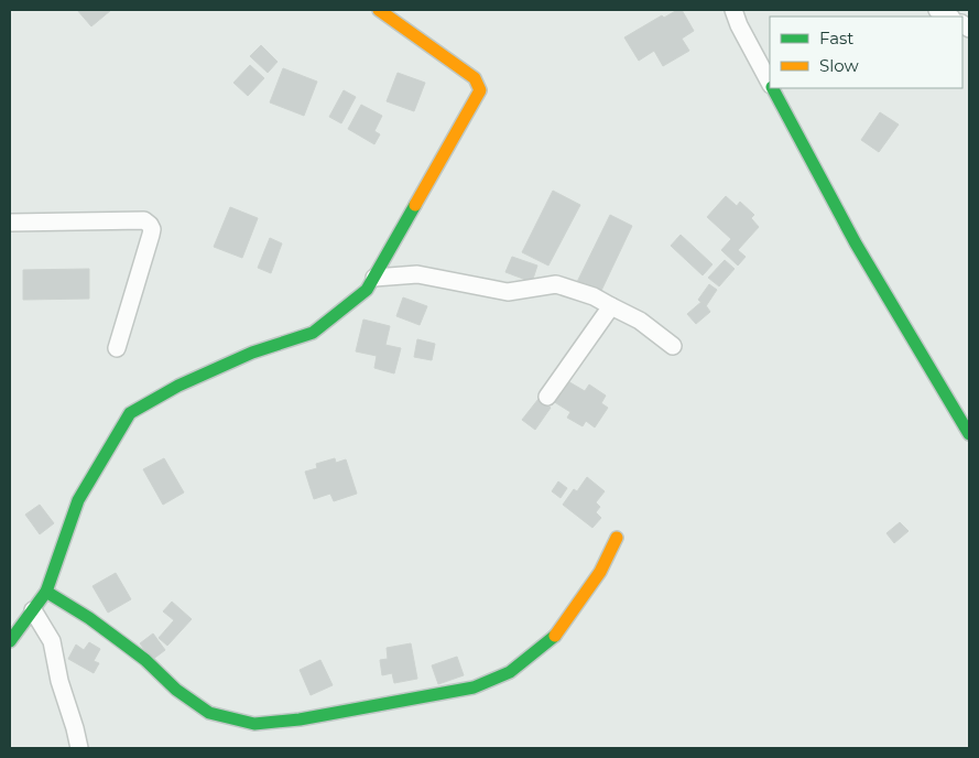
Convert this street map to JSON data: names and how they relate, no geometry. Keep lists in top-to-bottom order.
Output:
{
  "legend": ["Fast", "Slow"]
}
